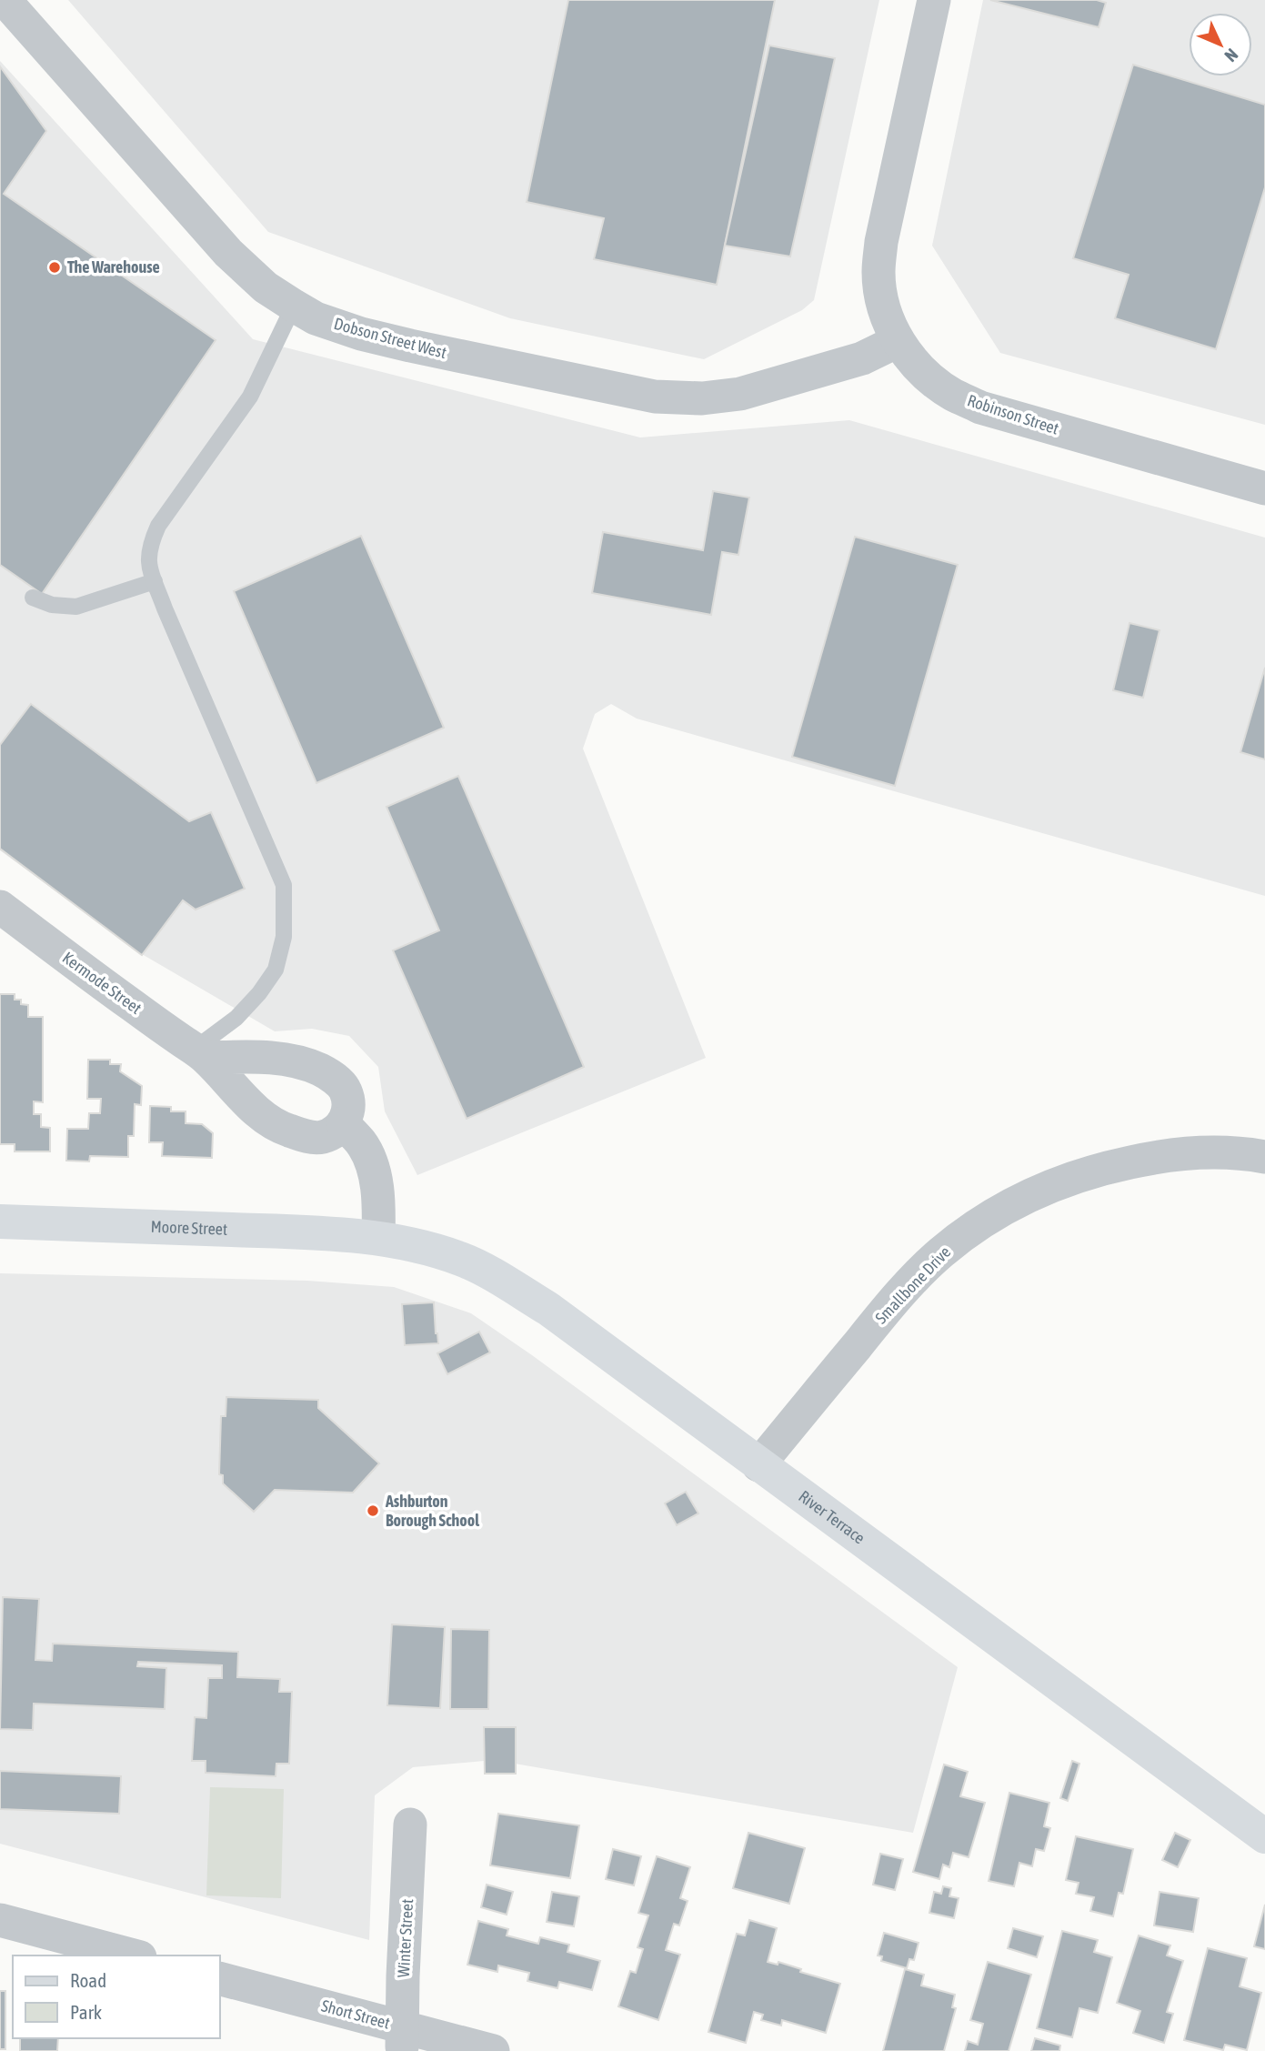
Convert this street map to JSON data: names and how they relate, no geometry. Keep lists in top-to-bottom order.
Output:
{
  "streets": {
    "main road": ["Moore Street", "River Terrace"],
    "street": [
      "Dobson Street West",
      "Robinson Street",
      "Kermode Street",
      "Smallbone Drive",
      "Winter Street",
      "Short Street"
    ]
  },
  "crossings": [
    ["Dobson Street West", "Robinson Street"],
    ["Moore Street", "River Terrace"],
    ["Smallbone Drive", "River Terrace"],
    ["Winter Street", "Short Street"]
  ],
  "places": ["The Warehouse", "Ashburton Borough School"],
  "legend": ["Road", "Park"],
  "north": "bottom right"
}
